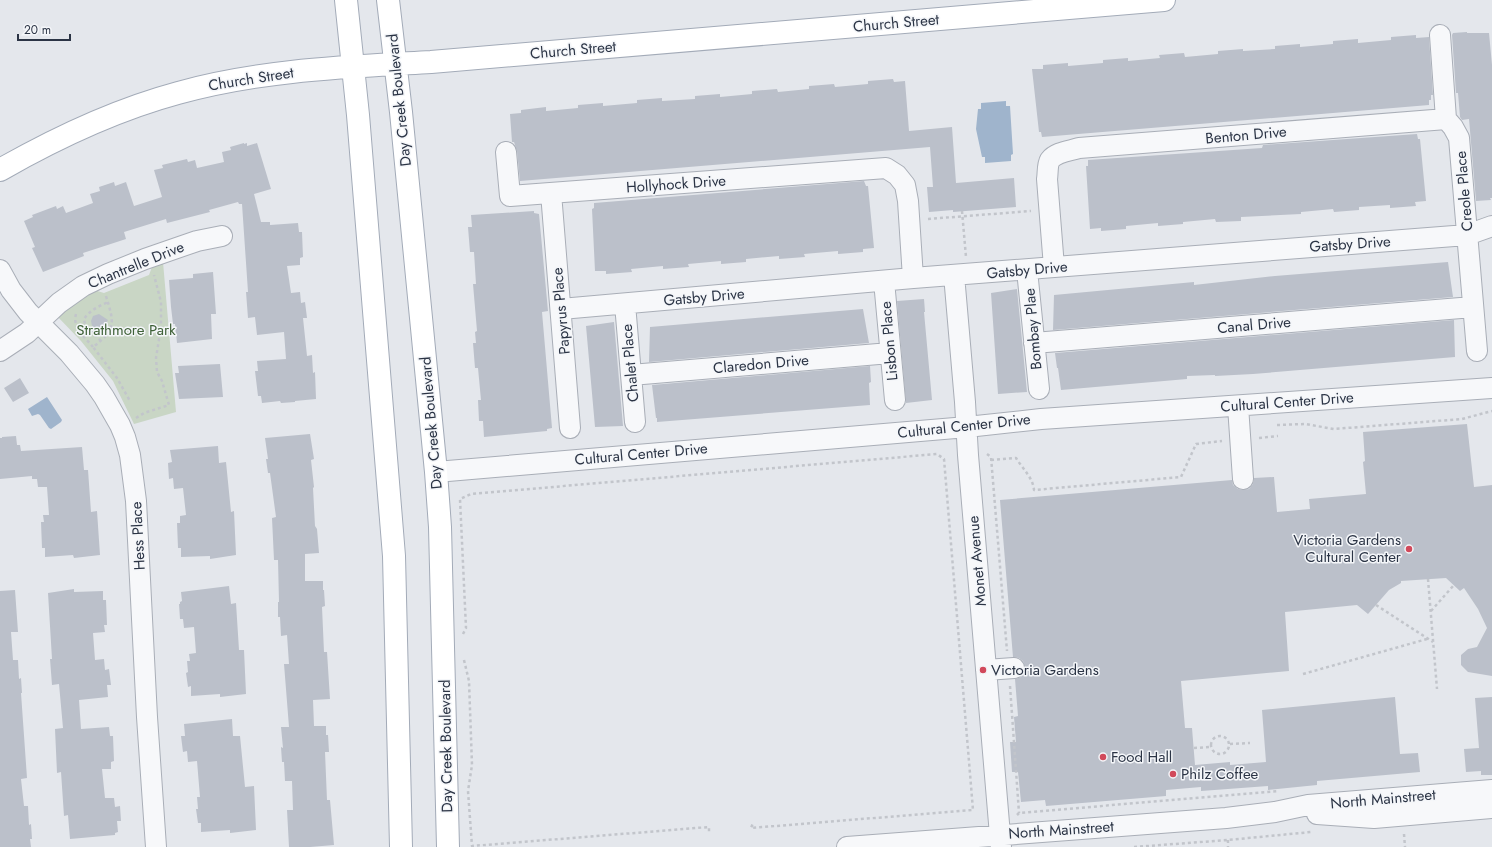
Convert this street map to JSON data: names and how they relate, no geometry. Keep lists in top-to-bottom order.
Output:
{
  "streets": {
    "main road": ["Church Street", "Day Creek Boulevard"],
    "street": [
      "Benton Drive",
      "Hollyhock Drive",
      "Creole Place",
      "Gatsby Drive",
      "Chantrelle Drive",
      "Papyrus Place",
      "Canal Drive",
      "Bombay Plae",
      "Lisbon Place",
      "Chalet Place",
      "Claredon Drive",
      "Cultural Center Drive",
      "Hess Place",
      "Monet Avenue",
      "North Mainstreet"
    ]
  },
  "crossings": [
    ["Church Street", "Day Creek Boulevard"],
    ["Day Creek Boulevard", "Cultural Center Drive"],
    ["Benton Drive", "Creole Place"],
    ["Hollyhock Drive", "Papyrus Place"],
    ["Creole Place", "Gatsby Drive"],
    ["Creole Place", "Canal Drive"],
    ["Gatsby Drive", "Papyrus Place"],
    ["Gatsby Drive", "Bombay Plae"],
    ["Gatsby Drive", "Lisbon Place"],
    ["Gatsby Drive", "Chalet Place"],
    ["Gatsby Drive", "Monet Avenue"],
    ["Chantrelle Drive", "Hess Place"],
    ["Canal Drive", "Bombay Plae"],
    ["Lisbon Place", "Claredon Drive"],
    ["Chalet Place", "Claredon Drive"],
    ["Cultural Center Drive", "Monet Avenue"],
    ["Monet Avenue", "North Mainstreet"]
  ],
  "parks": ["Strathmore Park"],
  "places": [
    "Victoria Gardens Cultural Center",
    "Victoria Gardens",
    "Food Hall",
    "Philz Coffee"
  ],
  "scale_bar": "20 m"
}
